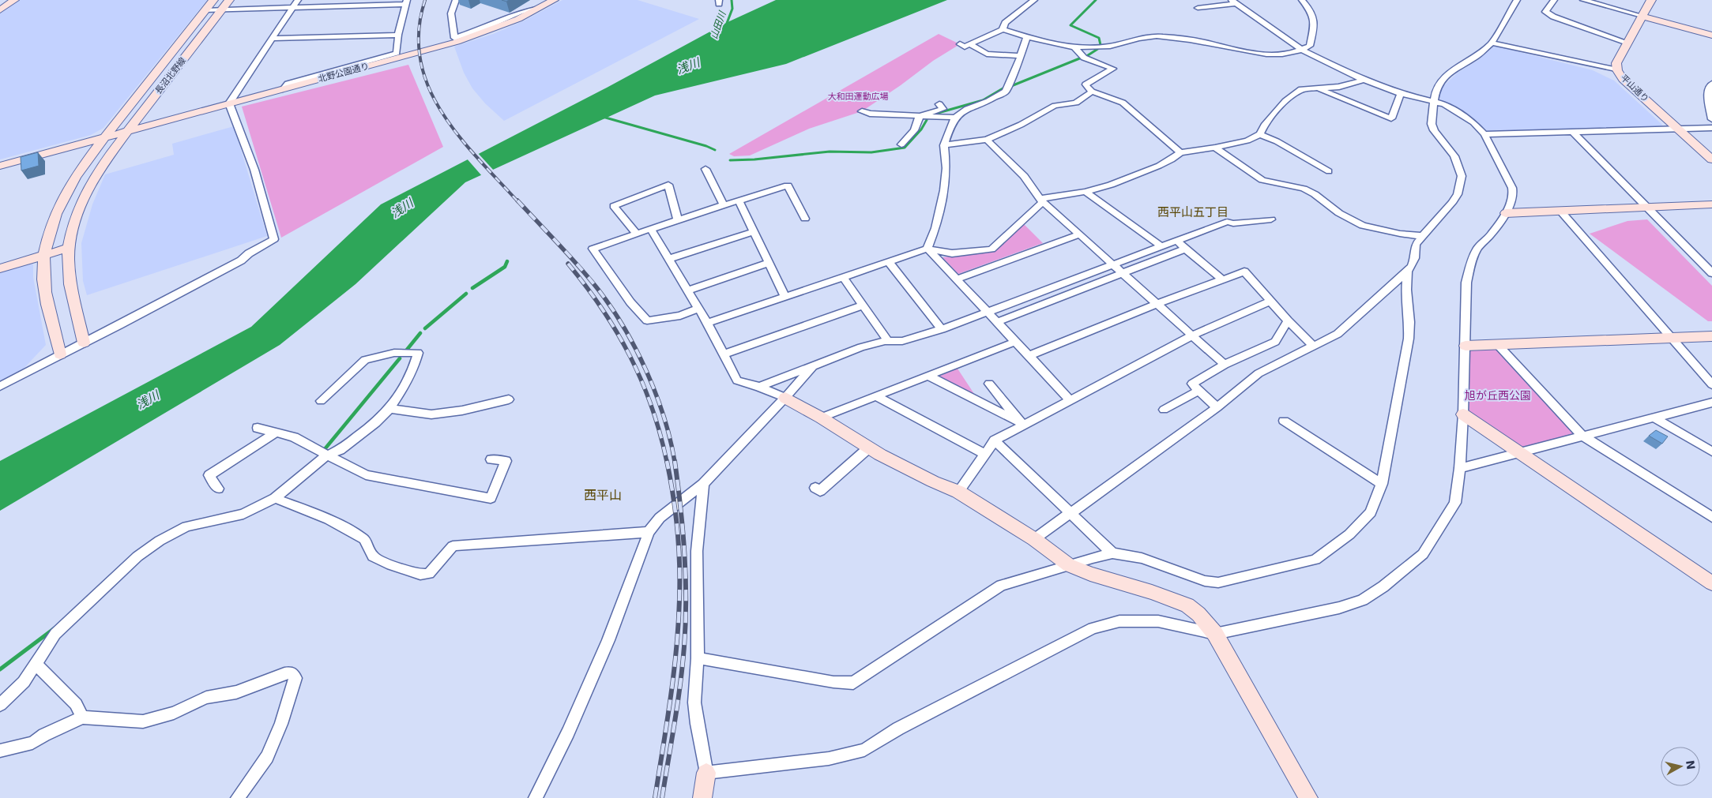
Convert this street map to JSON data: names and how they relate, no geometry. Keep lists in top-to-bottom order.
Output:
{
  "streets": {
    "street": ["北野公園通り", "長沼北野線", "平山通り"]
  },
  "crossings": [
    ["北野公園通り", "長沼北野線"]
  ],
  "districts": ["西平山五丁目", "西平山"],
  "water": ["山田川", "浅川"],
  "parks": ["大和田運動広場", "旭が丘西公園"],
  "north": "right"
}
